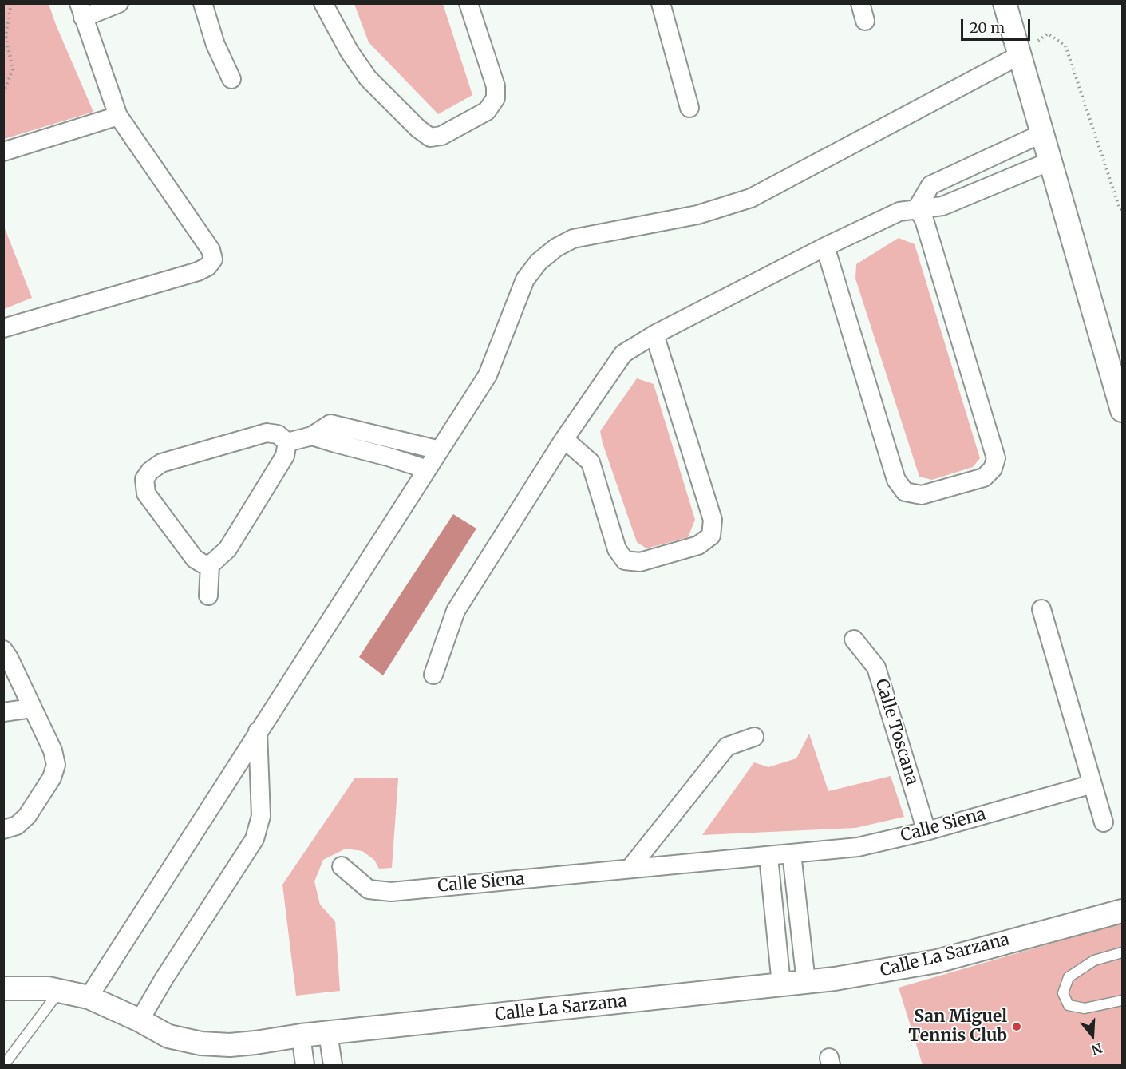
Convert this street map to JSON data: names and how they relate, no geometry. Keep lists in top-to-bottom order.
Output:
{
  "streets": {
    "street": ["Calle Toscana", "Calle Siena", "Calle La Sarzana"]
  },
  "crossings": [
    ["Calle Toscana", "Calle Siena"]
  ],
  "places": ["San Miguel Tennis Club"],
  "scale_bar": "20 m",
  "north": "bottom"
}
